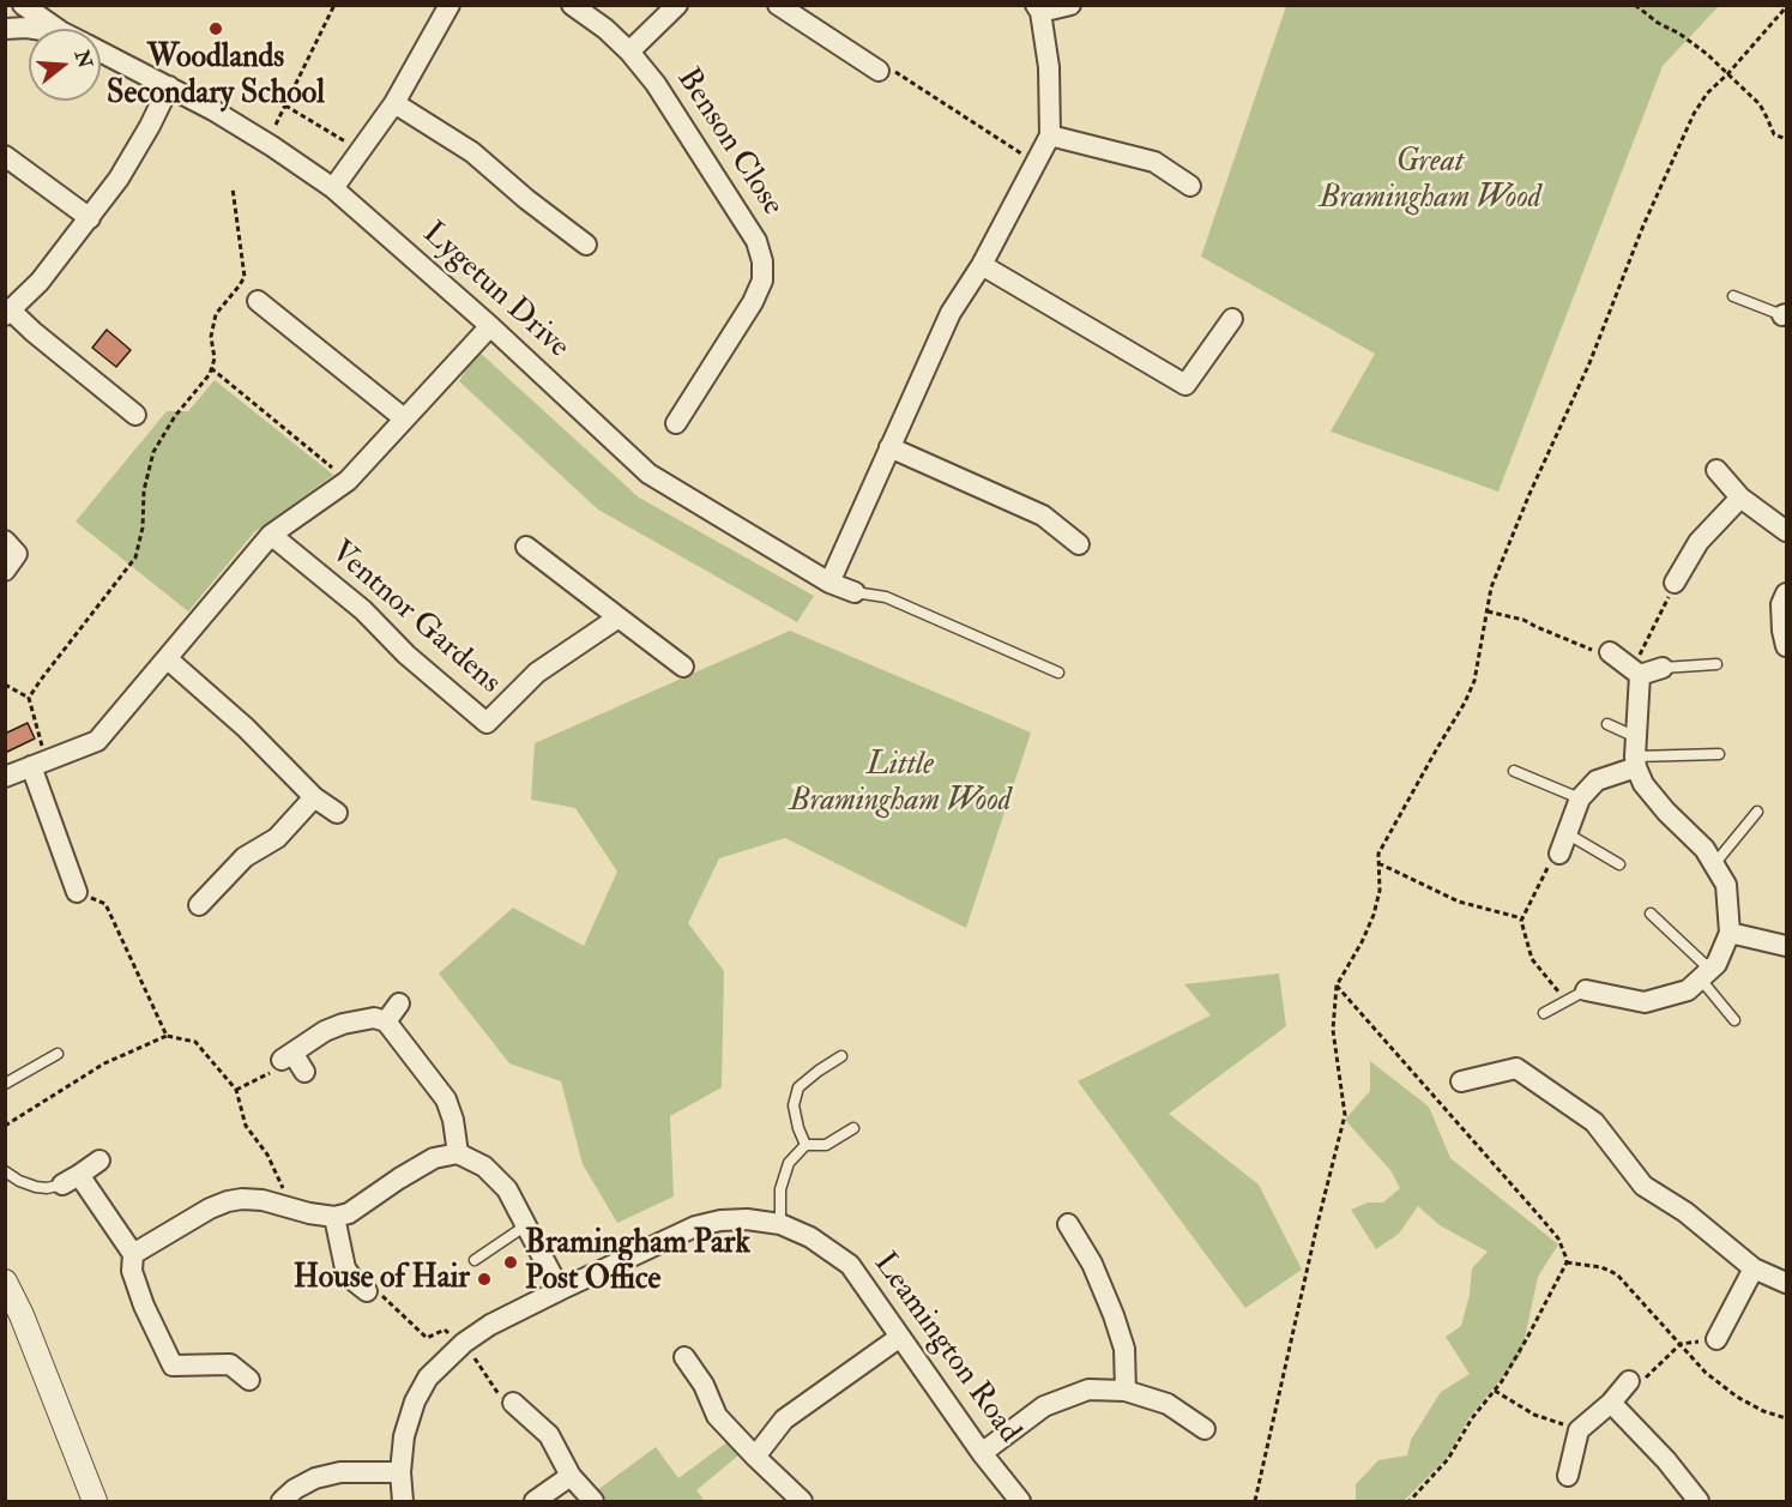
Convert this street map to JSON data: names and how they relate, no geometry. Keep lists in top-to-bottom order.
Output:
{
  "streets": {
    "street": [
      "Benson Close",
      "Lygetun Drive",
      "Ventnor Gardens",
      "Leamington Road"
    ]
  },
  "crossings": [
    ["Lygetun Drive", "Ventnor Gardens"]
  ],
  "parks": ["Great Bramingham Wood", "Little Bramingham Wood"],
  "places": ["Woodlands Secondary School", "Bramingham Park Post Office", "House of Hair"],
  "north": "right"
}
